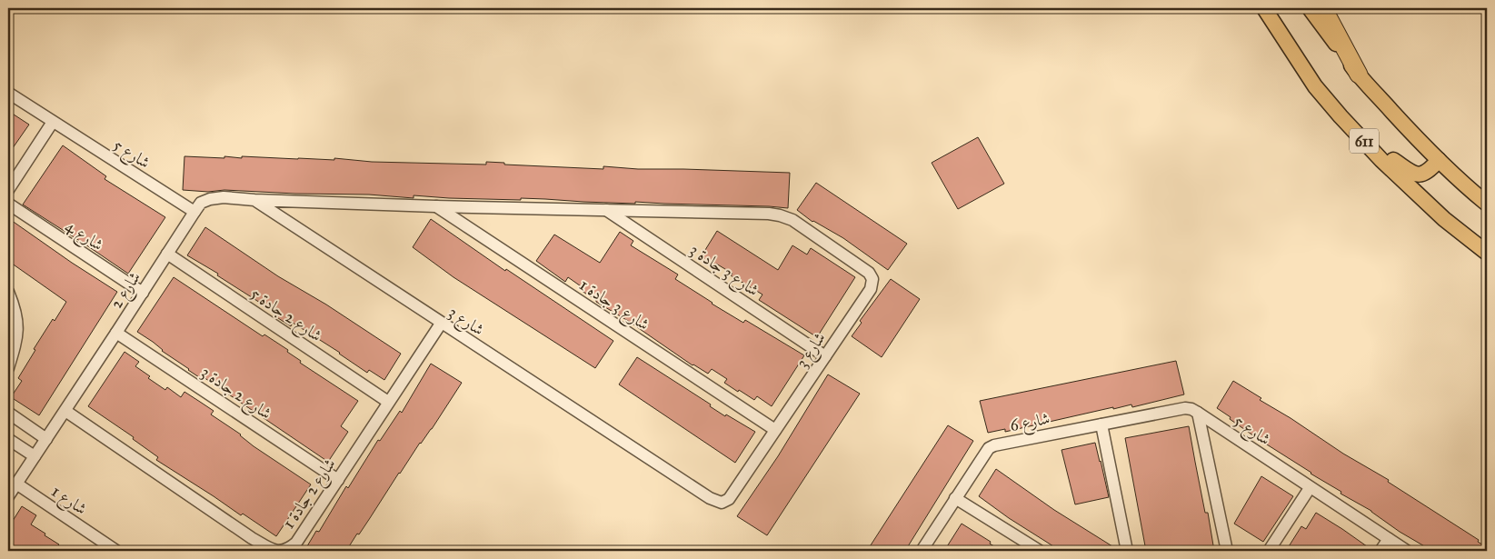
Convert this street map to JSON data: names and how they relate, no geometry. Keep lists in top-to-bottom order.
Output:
{
  "streets": {
    "main road": ["611"],
    "street": [
      "شارع 5",
      "شارع 4",
      "شارع 3 جادة 3",
      "شارع 2",
      "شارع 3 جادة 1",
      "شارع 2 جادة 5",
      "شارع 3",
      "شارع 2 جادة 3",
      "شارع 6",
      "شارع 2 جادة 1",
      "شارع 1"
    ]
  },
  "crossings": [
    ["شارع 5", "شارع 2"],
    ["شارع 5", "شارع 6"],
    ["شارع 4", "شارع 2"],
    ["شارع 3 جادة 3", "شارع 3"],
    ["شارع 2", "شارع 2 جادة 5"],
    ["شارع 2", "شارع 3"],
    ["شارع 2", "شارع 2 جادة 3"],
    ["شارع 2", "شارع 2 جادة 1"],
    ["شارع 2", "شارع 1"],
    ["شارع 3 جادة 1", "شارع 3"],
    ["شارع 2 جادة 5", "شارع 2 جادة 1"],
    ["شارع 3", "شارع 2 جادة 1"],
    ["شارع 2 جادة 3", "شارع 2 جادة 1"]
  ]
}
